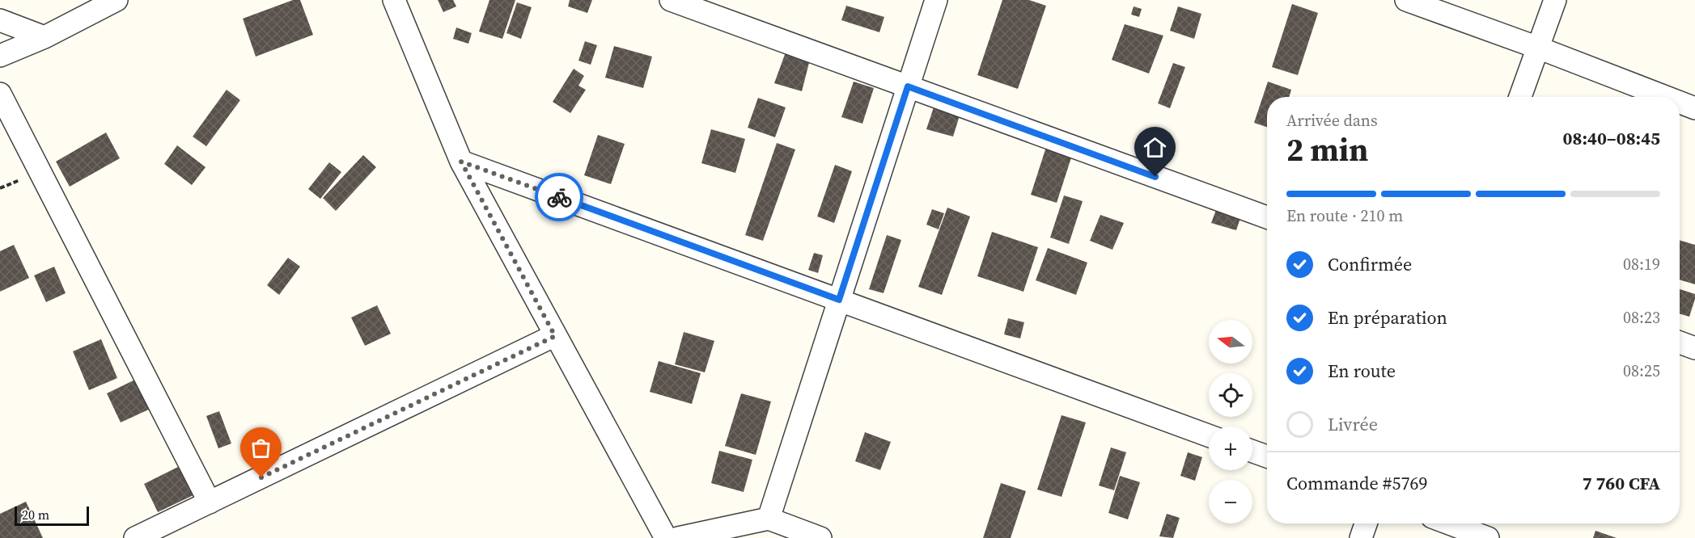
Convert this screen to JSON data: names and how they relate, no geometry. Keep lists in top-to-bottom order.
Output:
{
  "scale_bar": "20 m",
  "north": "left",
  "page": {
    "heading": ["2 min", "Arrivée dans", "08:40–08:45"],
    "panel": ["Commande #5769", "7 760 CFA"],
    "bar": "En route · 210 m",
    "list": [
      ["Confirmée", "08:19"],
      ["En préparation", "08:23"],
      ["En route", "08:25"],
      "Livrée"
    ],
    "map_buttons": ["+", "−"],
    "scale": "20 m"
  }
}
